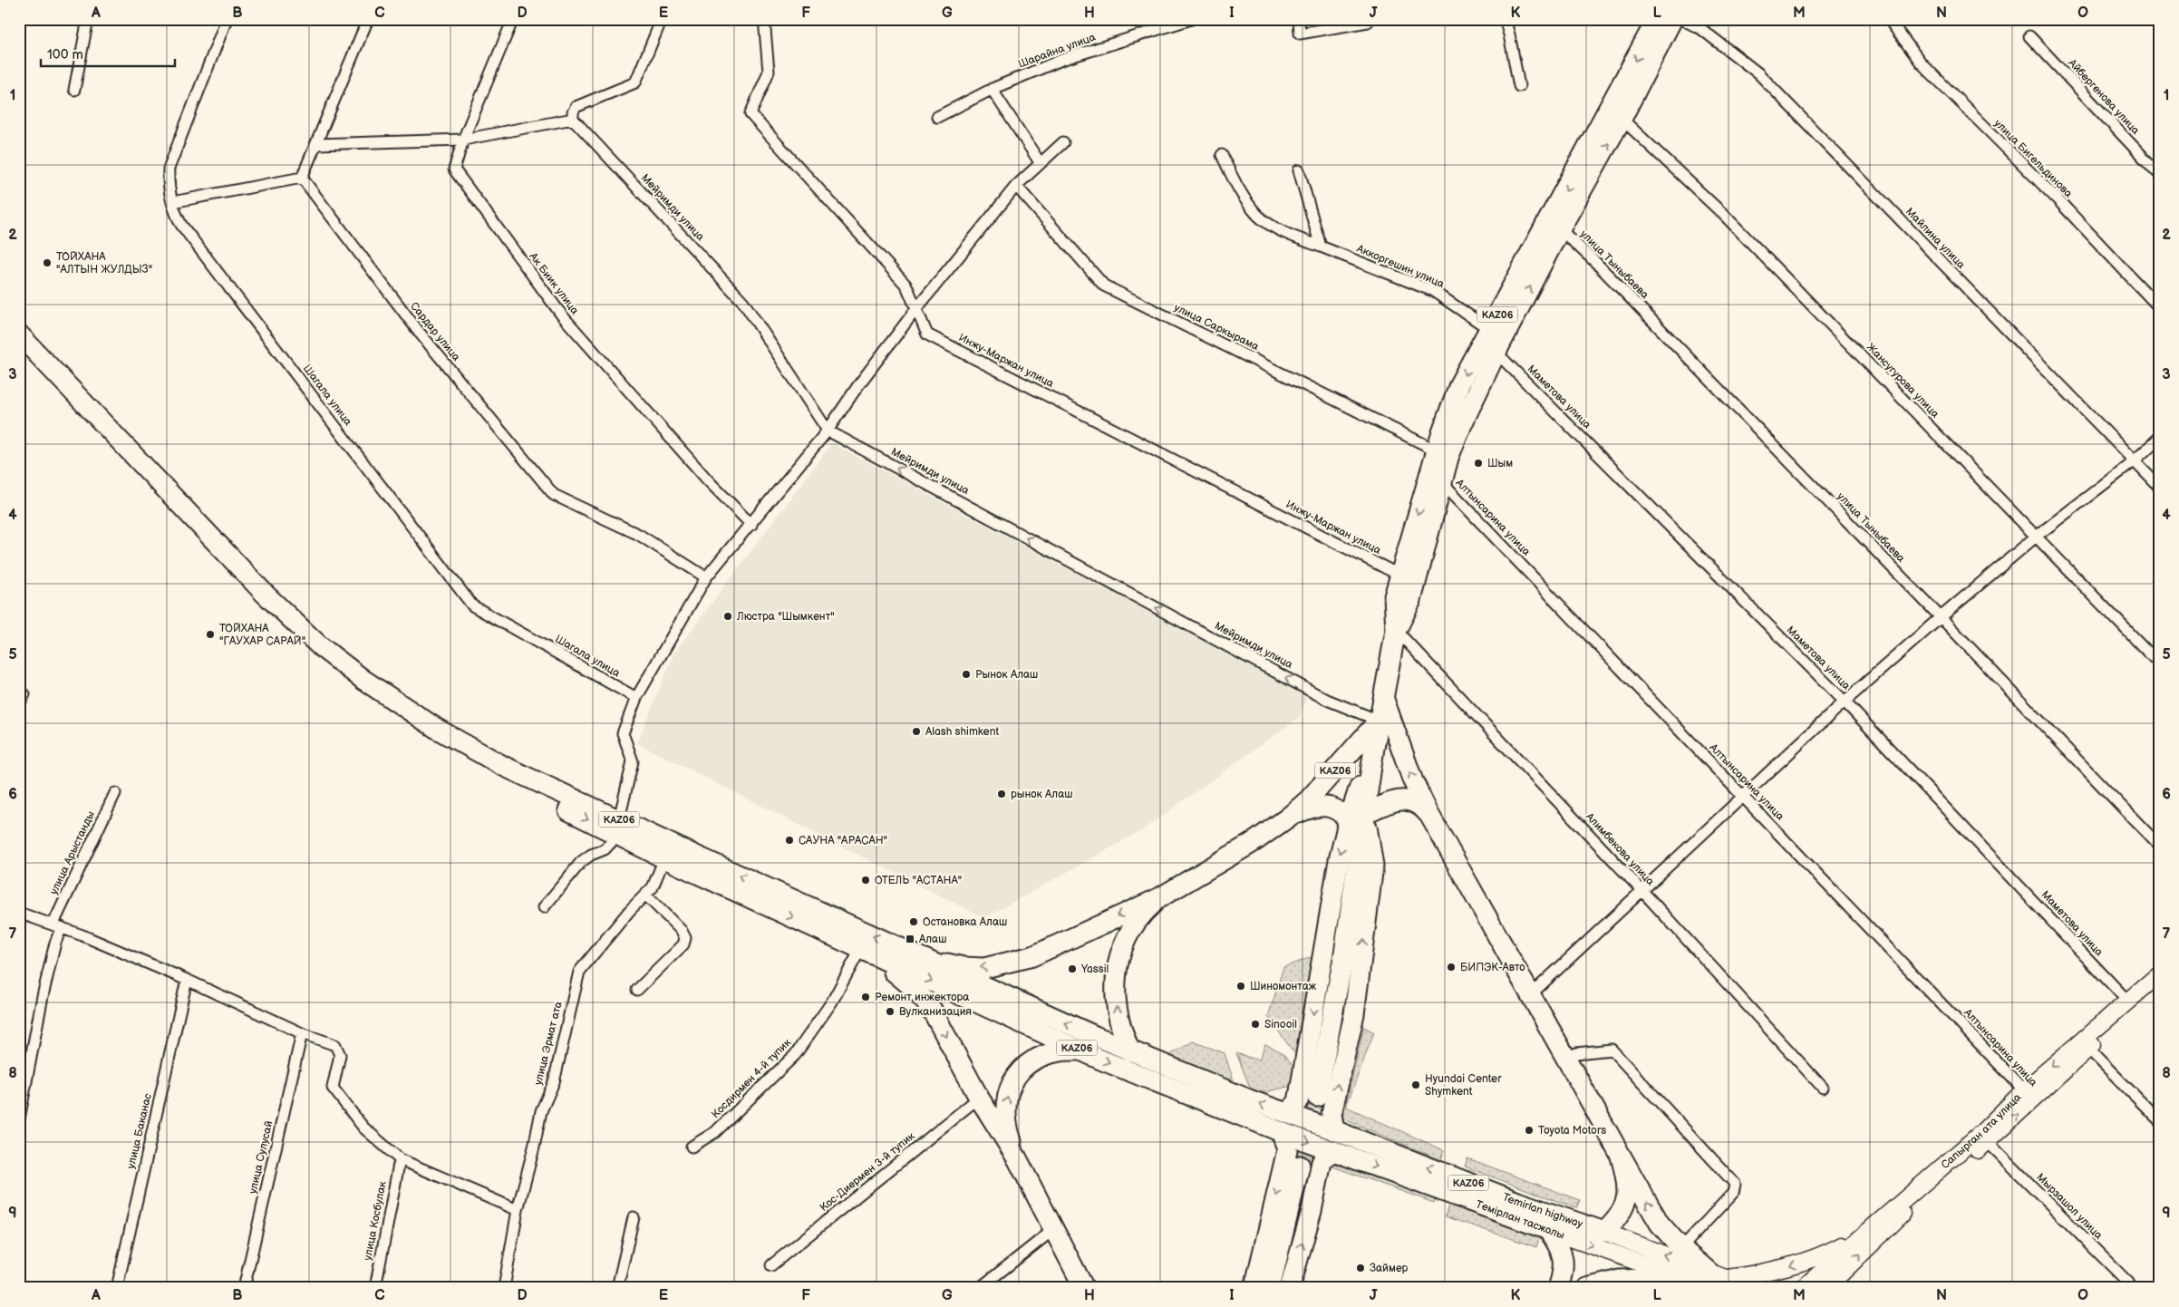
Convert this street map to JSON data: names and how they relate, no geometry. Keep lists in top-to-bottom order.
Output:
{
  "streets": {
    "highway": ["KАZ06", "Temirlan highway", "Темірлан тасжолы"],
    "main road": ["Сапырган ата улица"],
    "street": [
      "Шарайна улица",
      "Айбергенова улица",
      "улица Бигельдинова",
      "Мейримди улица",
      "Майлина улица",
      "улица Тыныбаева",
      "Аккоргешин улица",
      "Ак Биик улица",
      "улица Саркырама",
      "Сардар улица",
      "Инжу-Маржан улица",
      "Жансугурова улица",
      "Шагала улица",
      "Маметова улица",
      "Алтынсарина улица",
      "Алимбекова улица",
      "улица Арыстанды",
      "улица Эрмат ата",
      "Косдирмен 4-й тупик",
      "улица Баканас",
      "улица Сулусай",
      "Кос-Диермен 3-й тупик",
      "Мырзашол улица",
      "улица Косбулак"
    ]
  },
  "crossings": [
    ["Мейримди улица", "KАZ06"],
    ["улица Тыныбаева", "KАZ06"],
    ["Аккоргешин улица", "KАZ06"],
    ["Аккоргешин улица", "Маметова улица"],
    ["KАZ06", "улица Саркырама"],
    ["KАZ06", "Инжу-Маржан улица"],
    ["KАZ06", "Жансугурова улица"],
    ["KАZ06", "Маметова улица"],
    ["KАZ06", "Алтынсарина улица"],
    ["KАZ06", "Алимбекова улица"],
    ["KАZ06", "улица Эрмат ата"],
    ["KАZ06", "Косдирмен 4-й тупик"],
    ["KАZ06", "Temirlan highway"],
    ["KАZ06", "Темірлан тасжолы"],
    ["Маметова улица", "Сапырган ата улица"],
    ["Алтынсарина улица", "Сапырган ата улица"],
    ["Сапырган ата улица", "Мырзашол улица"],
    ["Temirlan highway", "Темірлан тасжолы"]
  ],
  "one_way": ["Мейримди улица", "Temirlan highway", "Темірлан тасжолы"],
  "places": {
    "other": [
      "ТОЙХАНА \"АЛТЫН ЖУЛДЫЗ\"",
      "Шым",
      "Люстра \"Шымкент\"",
      "ТОЙХАНА \"ГАУХАР САРАЙ\"",
      "Рынок Алаш",
      "Alash shimkent",
      "рынок Алаш",
      "САУНА \"АРАСАН\"",
      "ОТЕЛЬ \"АСТАНА\"",
      "Остановка Алаш",
      "БИПЭК-Авто",
      "Yassil",
      "Шиномонтаж",
      "Ремонт инжектора",
      "Вулканизация",
      "Sinooil",
      "Hyundai Center Shymkent",
      "Toyota Motors",
      "Займер"
    ],
    "transit": ["Алаш"]
  },
  "scale_bar": "100 m",
  "grid": {
    "columns": [
      "A",
      "B",
      "C",
      "D",
      "E",
      "F",
      "G",
      "H",
      "I",
      "J",
      "K",
      "L",
      "M",
      "N",
      "O"
    ],
    "rows": [
      "1",
      "2",
      "3",
      "4",
      "5",
      "6",
      "7",
      "8",
      "9"
    ]
  }
}
